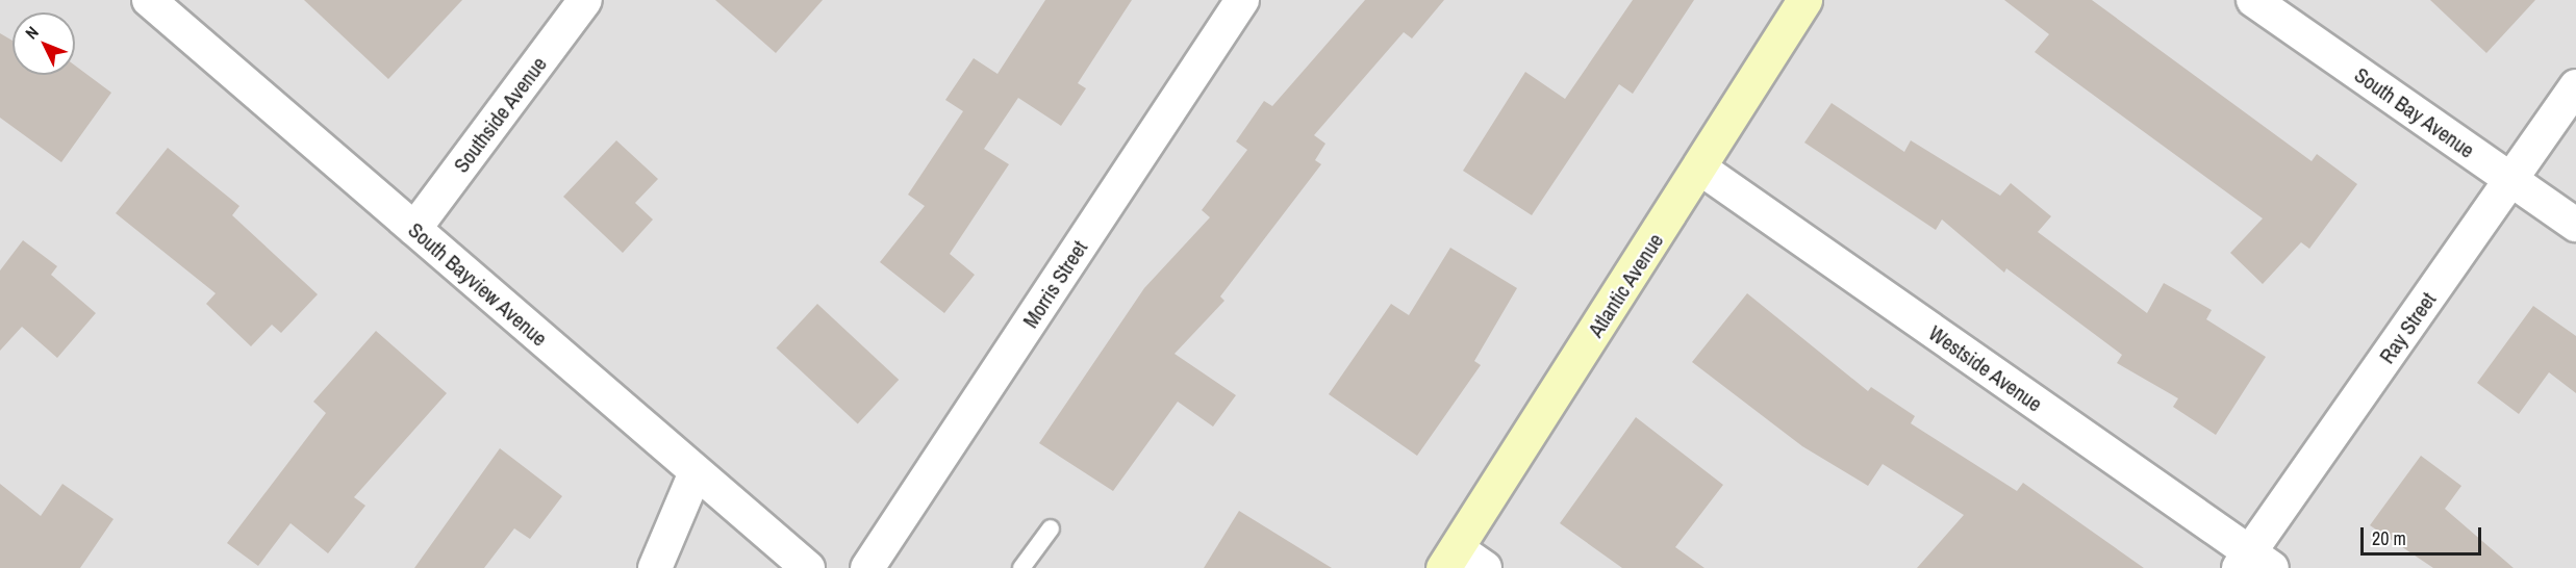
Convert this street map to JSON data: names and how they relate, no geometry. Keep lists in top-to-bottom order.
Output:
{
  "streets": {
    "main road": ["Atlantic Avenue"],
    "street": [
      "South Bay Avenue",
      "Southside Avenue",
      "South Bayview Avenue",
      "Morris Street",
      "Ray Street",
      "Westside Avenue"
    ]
  },
  "crossings": [
    ["South Bay Avenue", "Ray Street"],
    ["Southside Avenue", "South Bayview Avenue"],
    ["Atlantic Avenue", "Westside Avenue"],
    ["Ray Street", "Westside Avenue"]
  ],
  "scale_bar": "20 m",
  "north": "top left"
}
